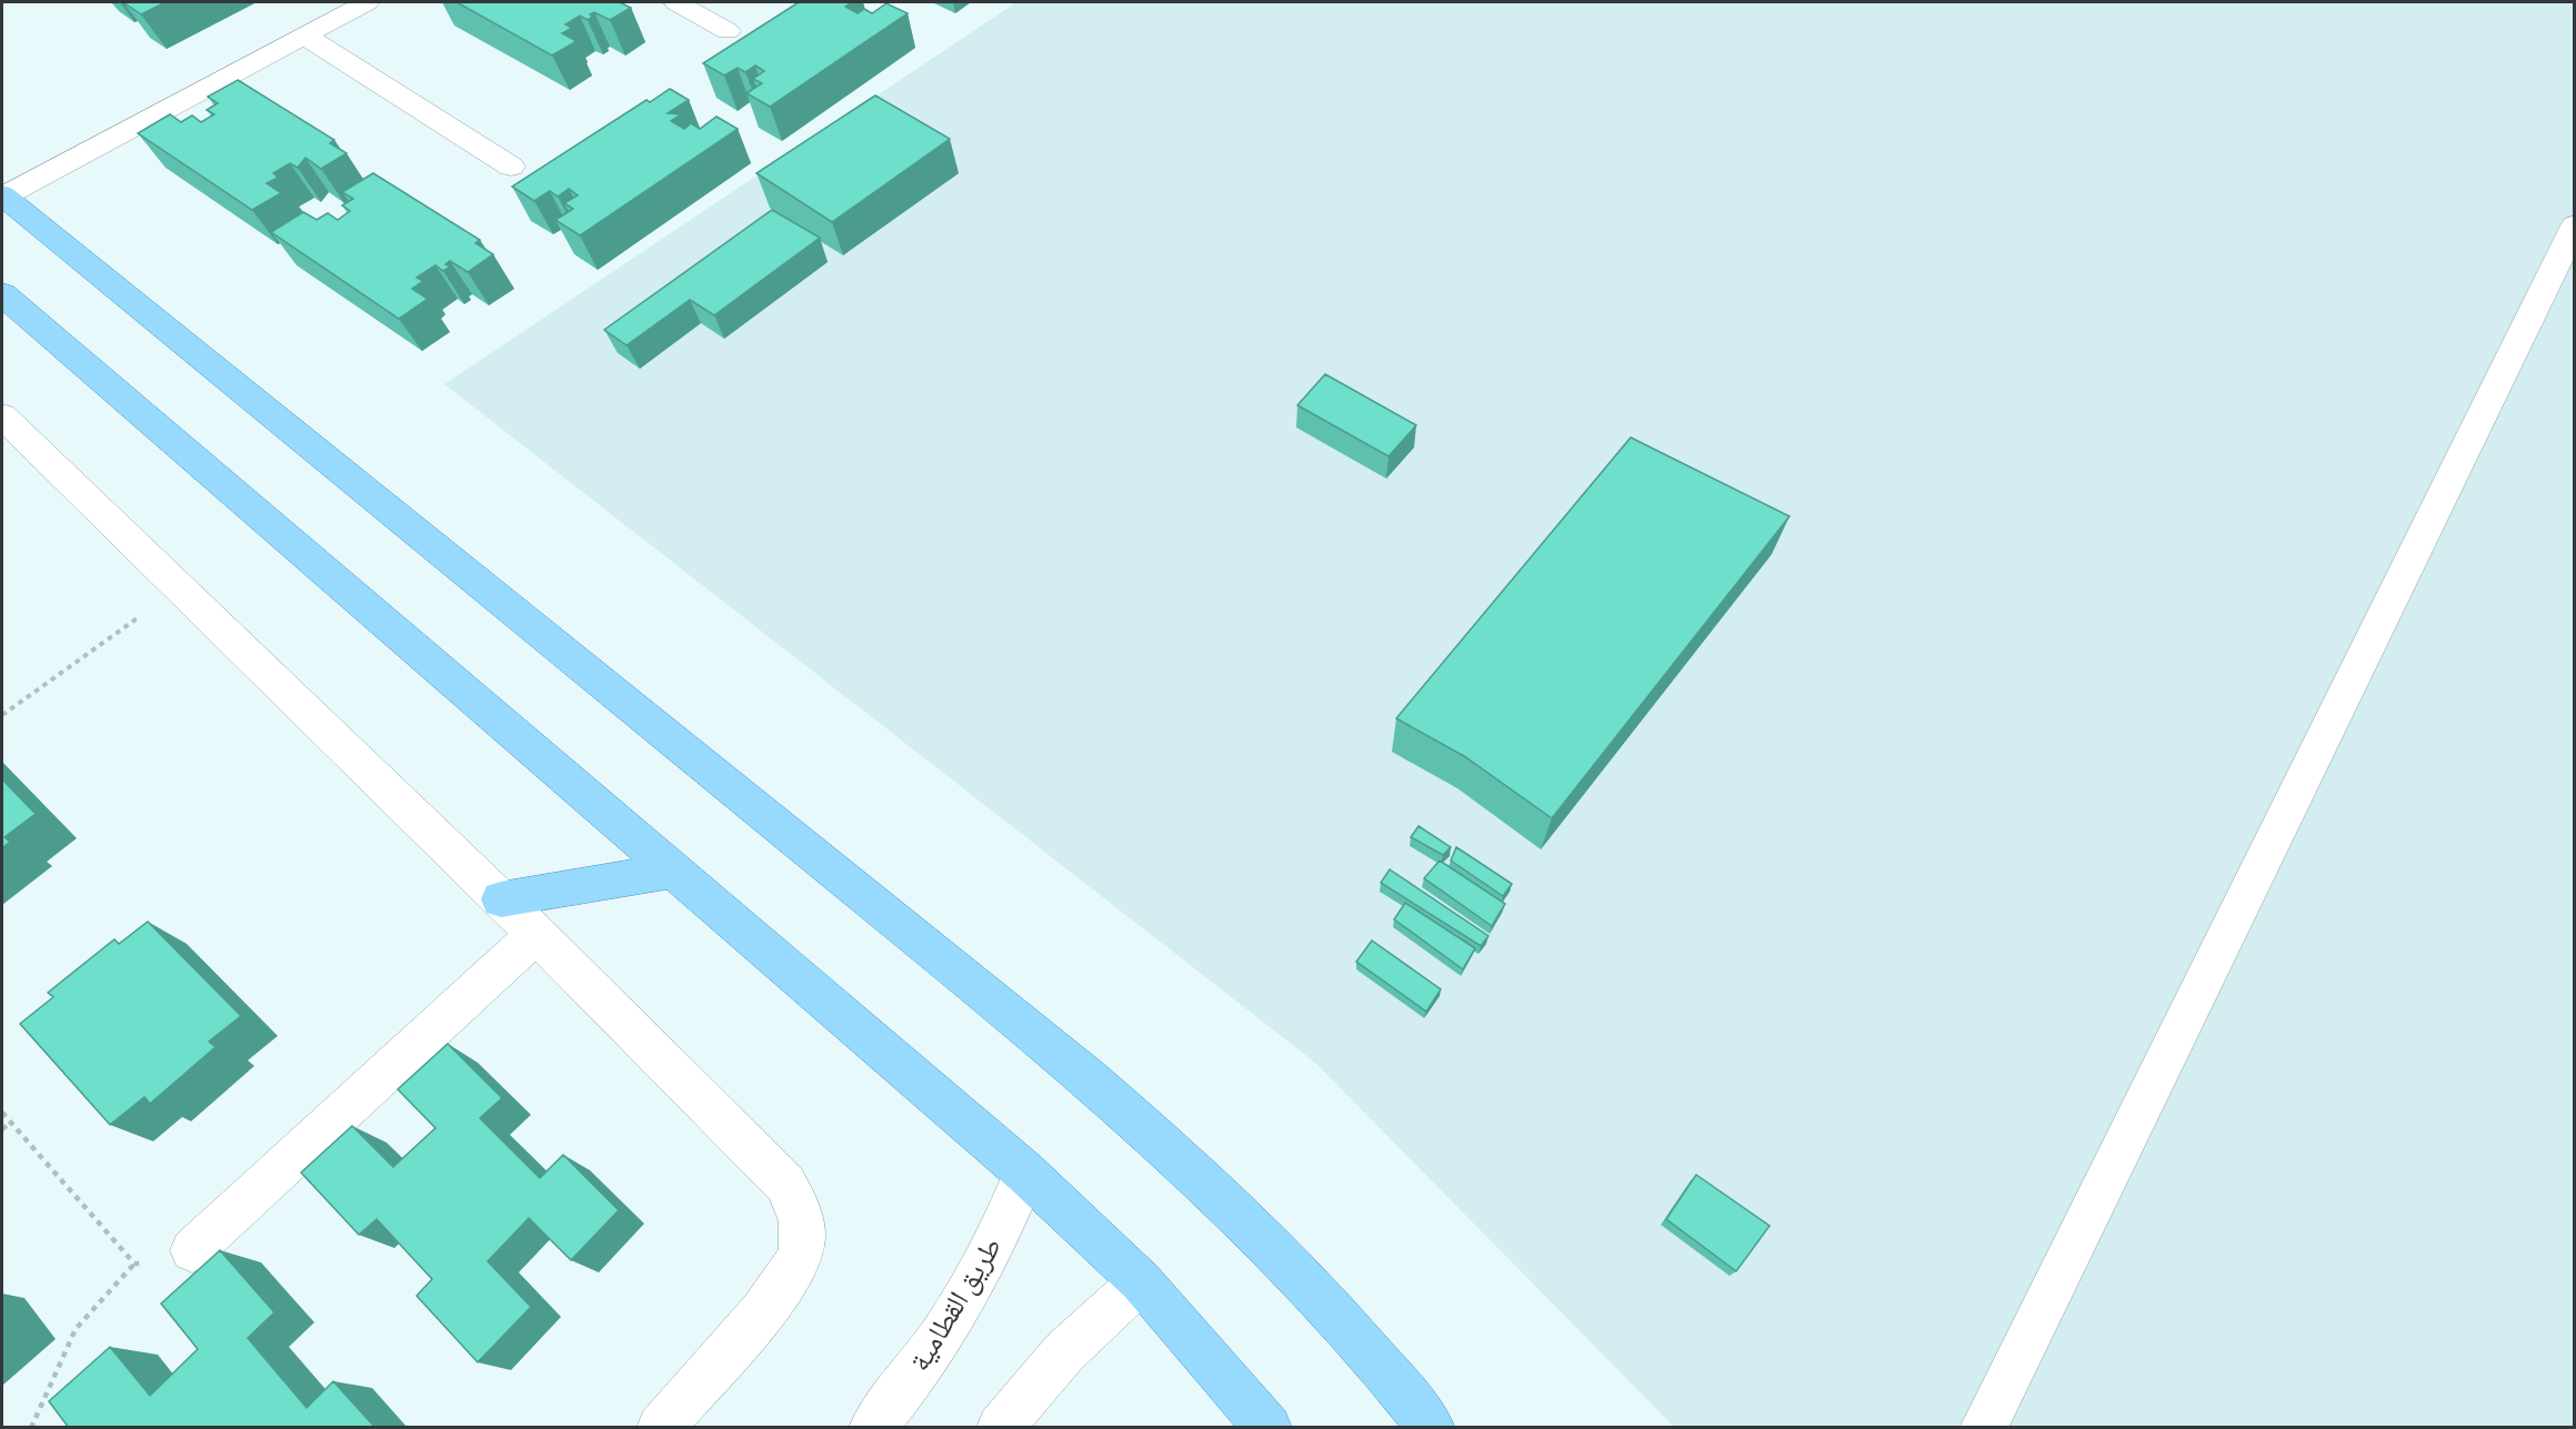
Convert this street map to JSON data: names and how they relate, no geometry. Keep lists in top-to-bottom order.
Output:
{
  "streets": {
    "street": ["طريق القطامية"]
  }
}
